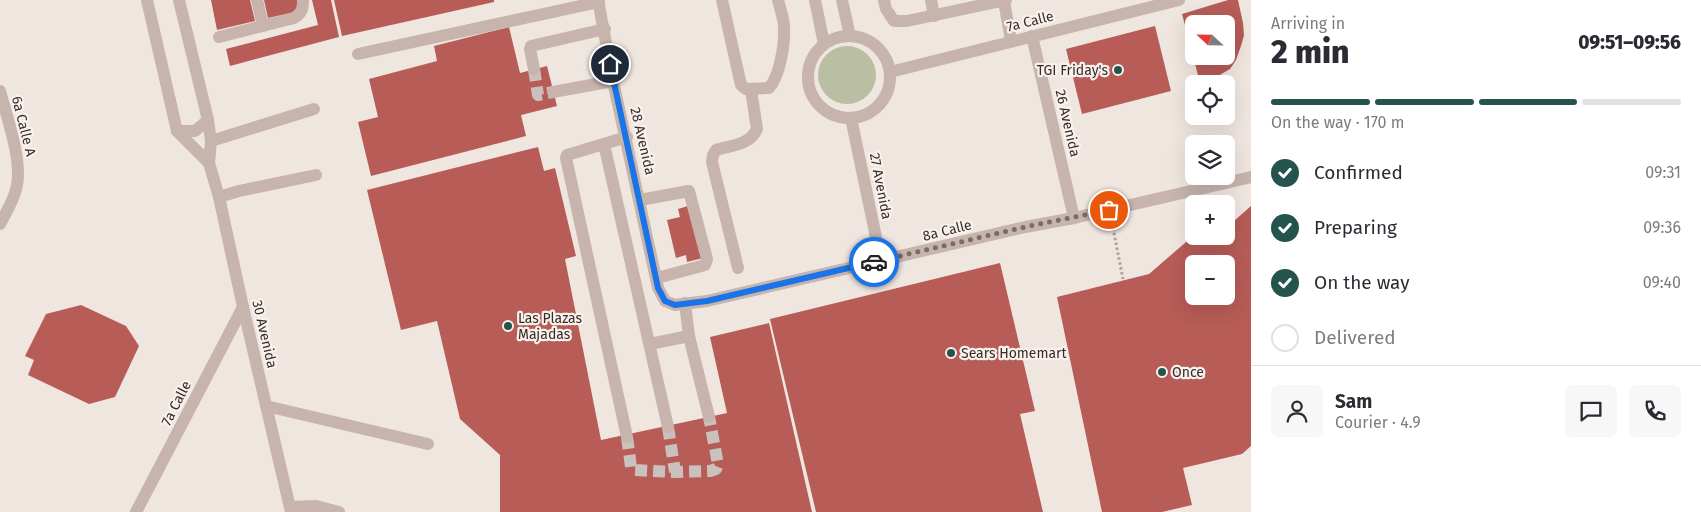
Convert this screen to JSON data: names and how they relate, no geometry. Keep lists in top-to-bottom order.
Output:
{
  "streets": {
    "street": [
      "7a Calle",
      "26 Avenida",
      "6a Calle A",
      "28 Avenida",
      "27 Avenida",
      "8a Calle",
      "30 Avenida"
    ]
  },
  "crossings": [
    ["7a Calle", "26 Avenida"],
    ["7a Calle", "27 Avenida"],
    ["7a Calle", "30 Avenida"],
    ["26 Avenida", "8a Calle"],
    ["28 Avenida", "8a Calle"],
    ["27 Avenida", "8a Calle"]
  ],
  "places": [
    "TGI Friday's",
    "Las Plazas Majadas",
    "Sears Homemart",
    "Once"
  ],
  "north": "left",
  "page": {
    "heading": ["2 min", "Arriving in", "09:51–09:56"],
    "panel": ["Sam", "Courier · 4.9"],
    "map_buttons": ["+", "−"],
    "bar": "On the way · 170 m",
    "list": [
      ["Confirmed", "09:31"],
      ["Preparing", "09:36"],
      ["On the way", "09:40"],
      "Delivered"
    ]
  }
}
